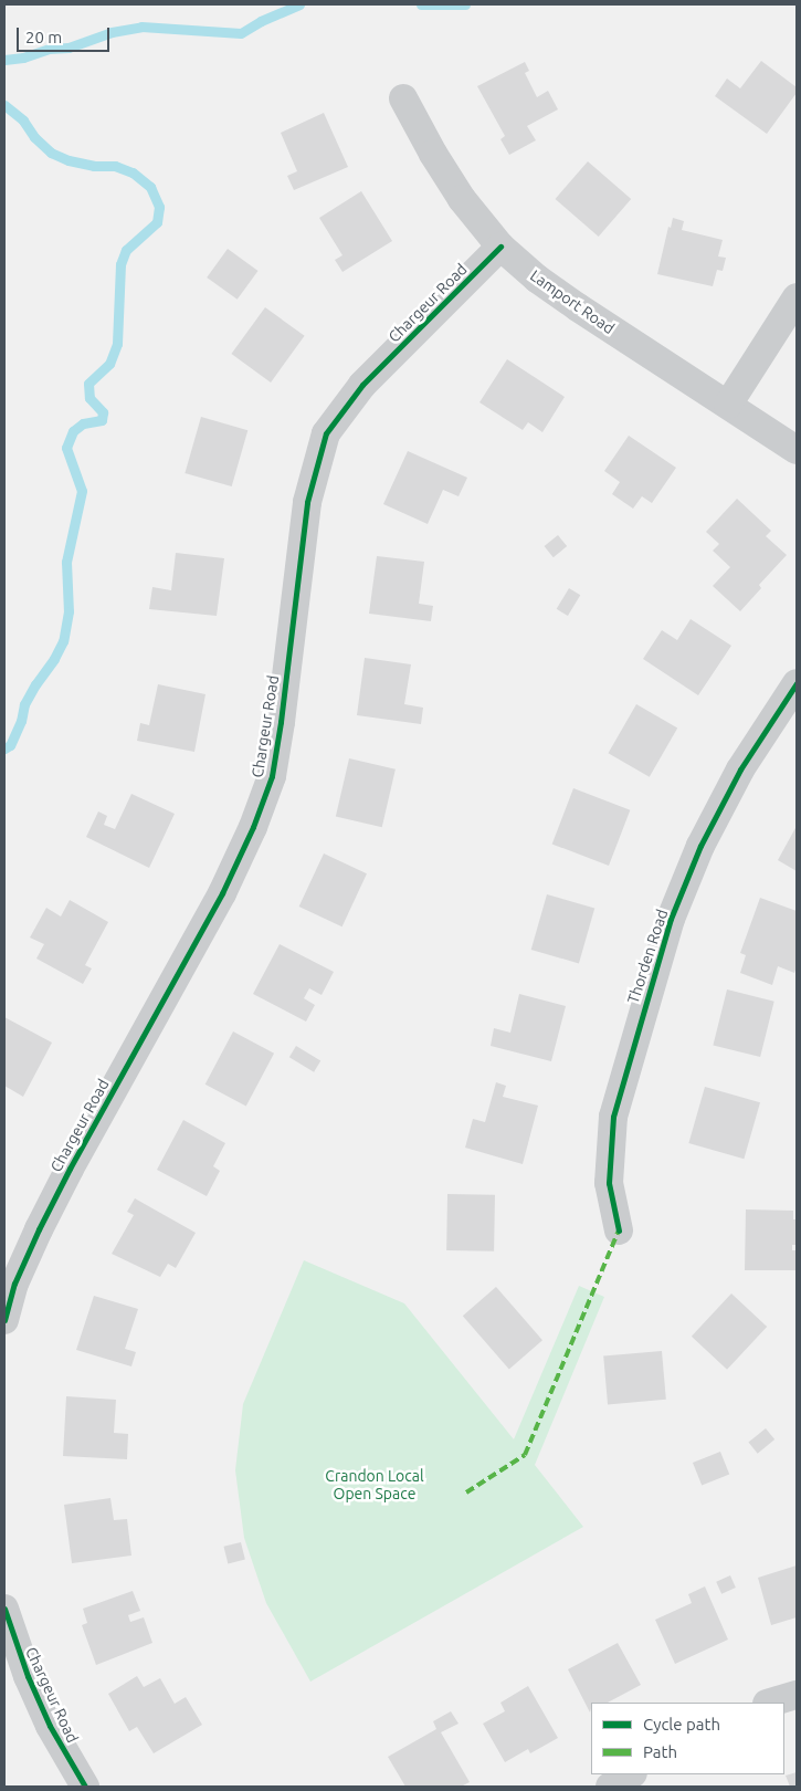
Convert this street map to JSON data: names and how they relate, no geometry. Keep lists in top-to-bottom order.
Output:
{
  "streets": {
    "street": ["Lamport Road", "Chargeur Road", "Thorden Road"]
  },
  "crossings": [
    ["Lamport Road", "Chargeur Road"]
  ],
  "parks": ["Crandon Local Open Space"],
  "legend": ["Cycle path", "Path"],
  "scale_bar": "20 m"
}
